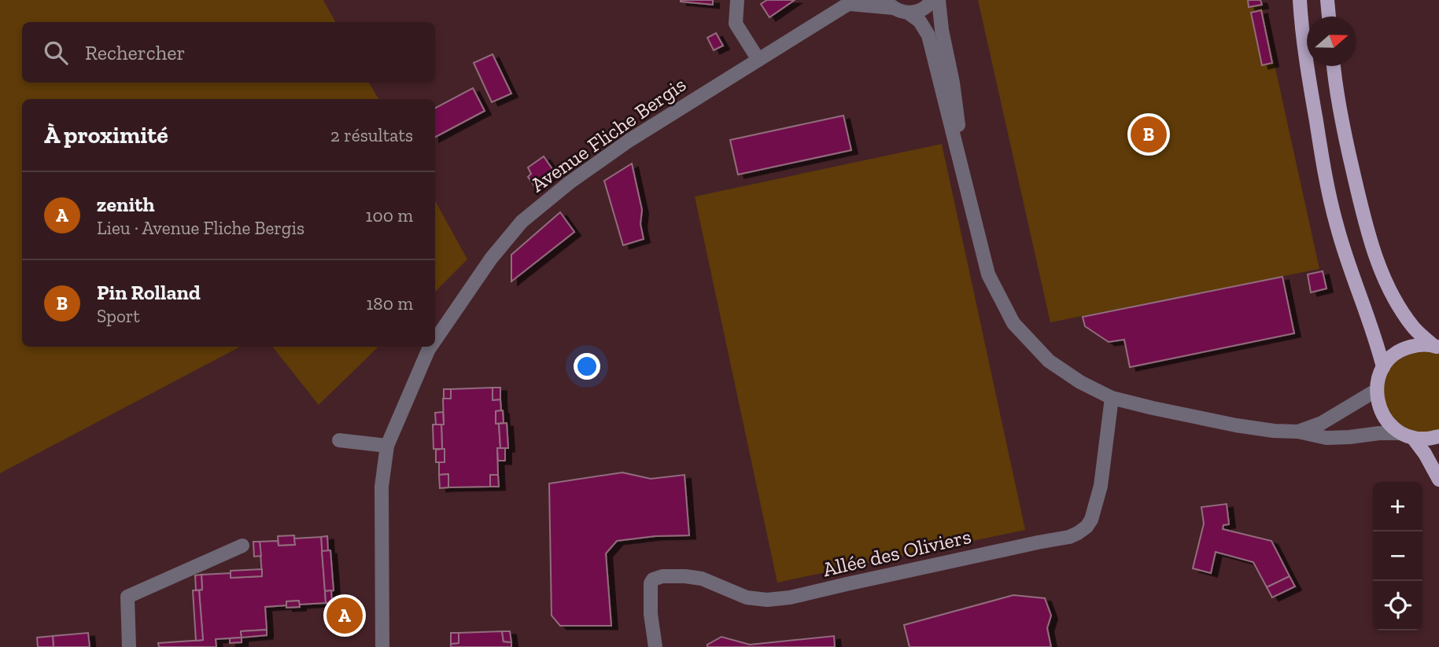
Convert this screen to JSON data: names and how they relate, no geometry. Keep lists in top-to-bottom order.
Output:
{
  "streets": {
    "street": ["Avenue Fliche Bergis", "Allée des Oliviers"]
  },
  "north": "right",
  "page": {
    "search": "Rechercher",
    "heading": ["À proximité", "2 résultats"],
    "pins": ["B", "A"],
    "list": [
      {
        "mark": "A",
        "name": "zenith",
        "note": "Lieu · Avenue Fliche Bergis",
        "value": "100 m"
      },
      {
        "mark": "B",
        "name": "Pin Rolland",
        "note": "Sport",
        "value": "180 m"
      }
    ],
    "map_buttons": ["+", "−"]
  }
}
